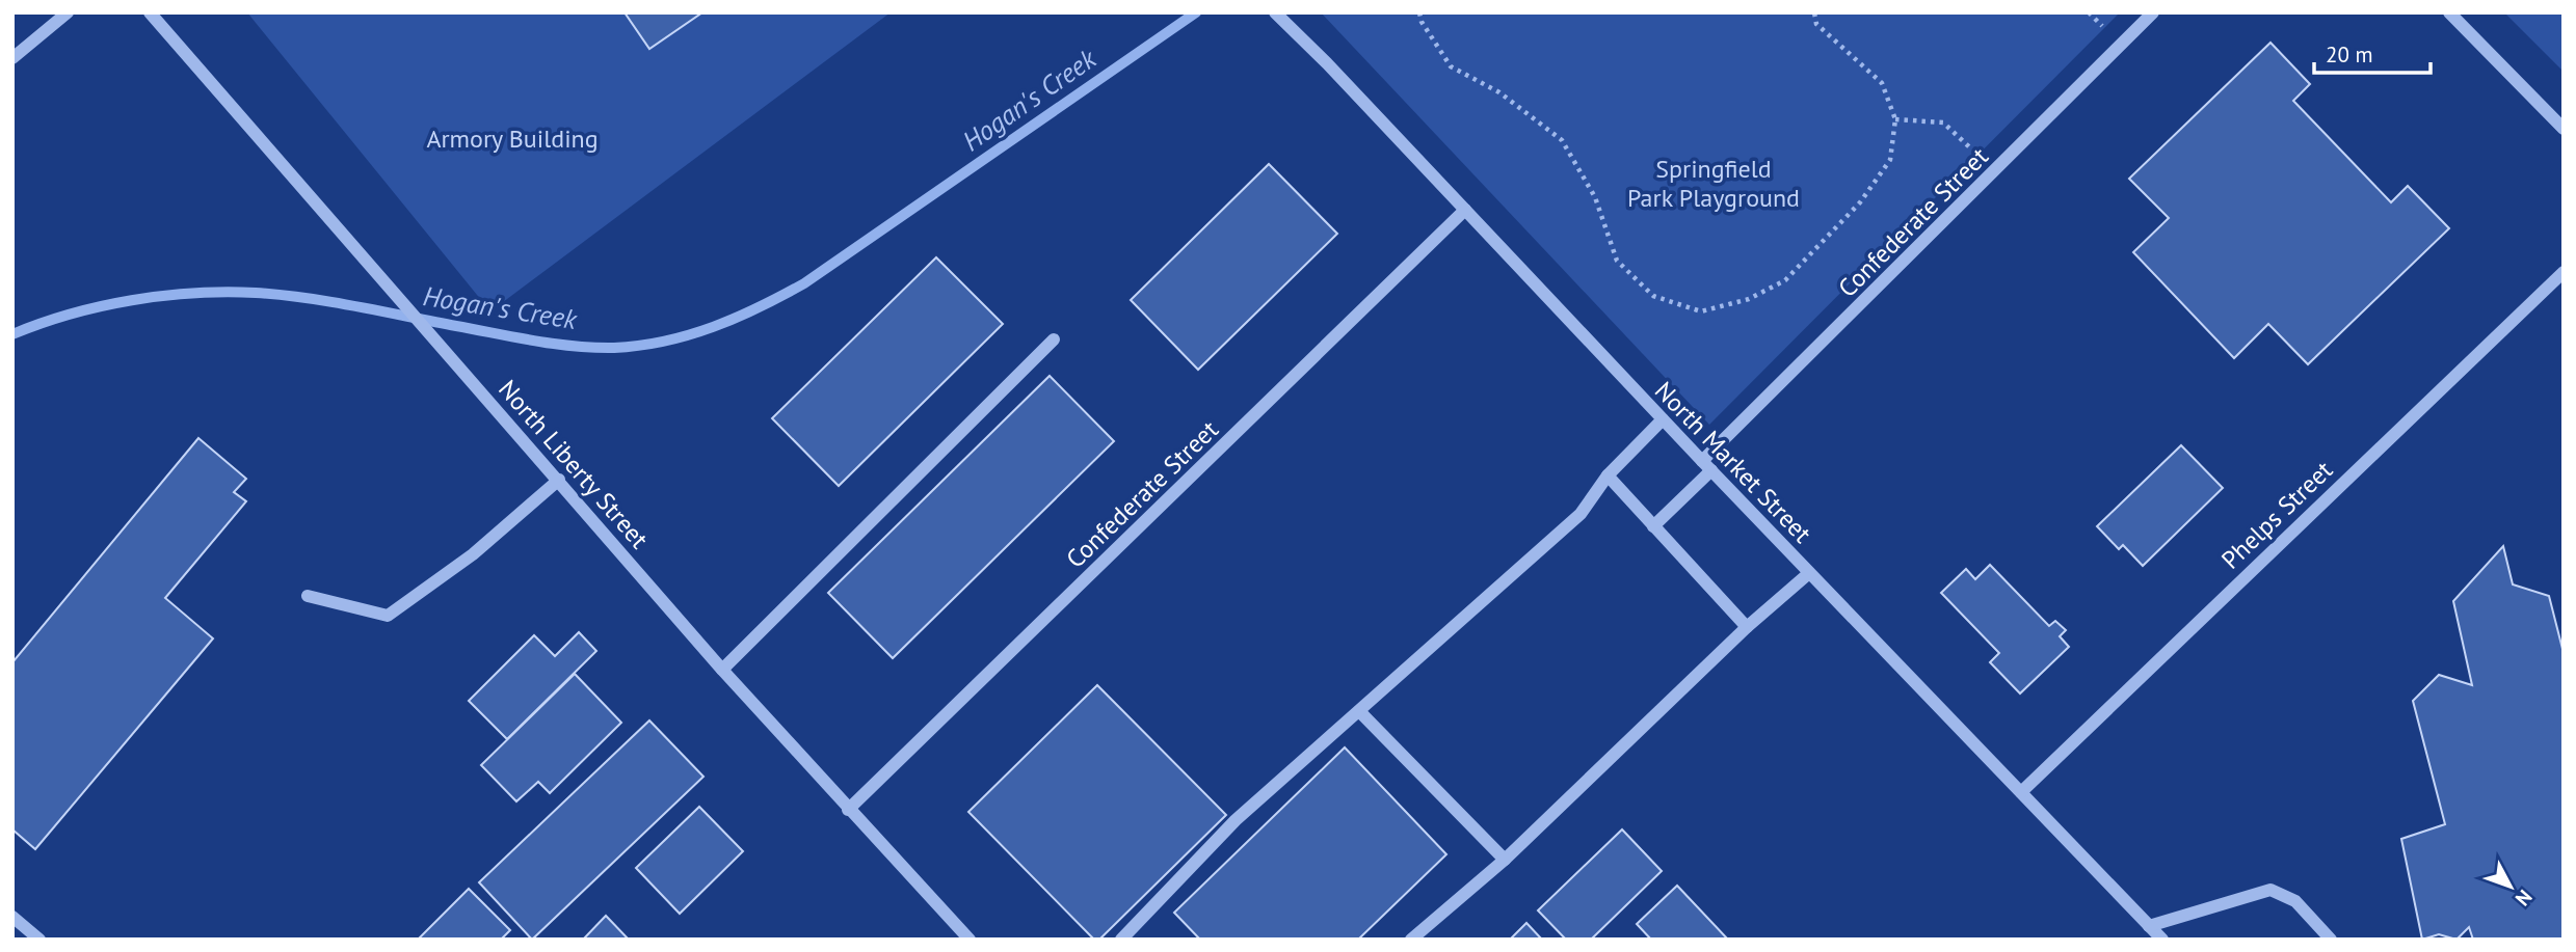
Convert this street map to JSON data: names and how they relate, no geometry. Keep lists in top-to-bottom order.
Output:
{
  "streets": {
    "street": [
      "Confederate Street",
      "North Market Street",
      "North Liberty Street",
      "Phelps Street"
    ]
  },
  "crossings": [
    ["Confederate Street", "North Market Street"],
    ["Confederate Street", "North Liberty Street"],
    ["North Market Street", "Phelps Street"]
  ],
  "water": ["Hogan's Creek"],
  "parks": ["Armory Building", "Springfield Park Playground"],
  "scale_bar": "20 m",
  "north": "bottom right"
}
